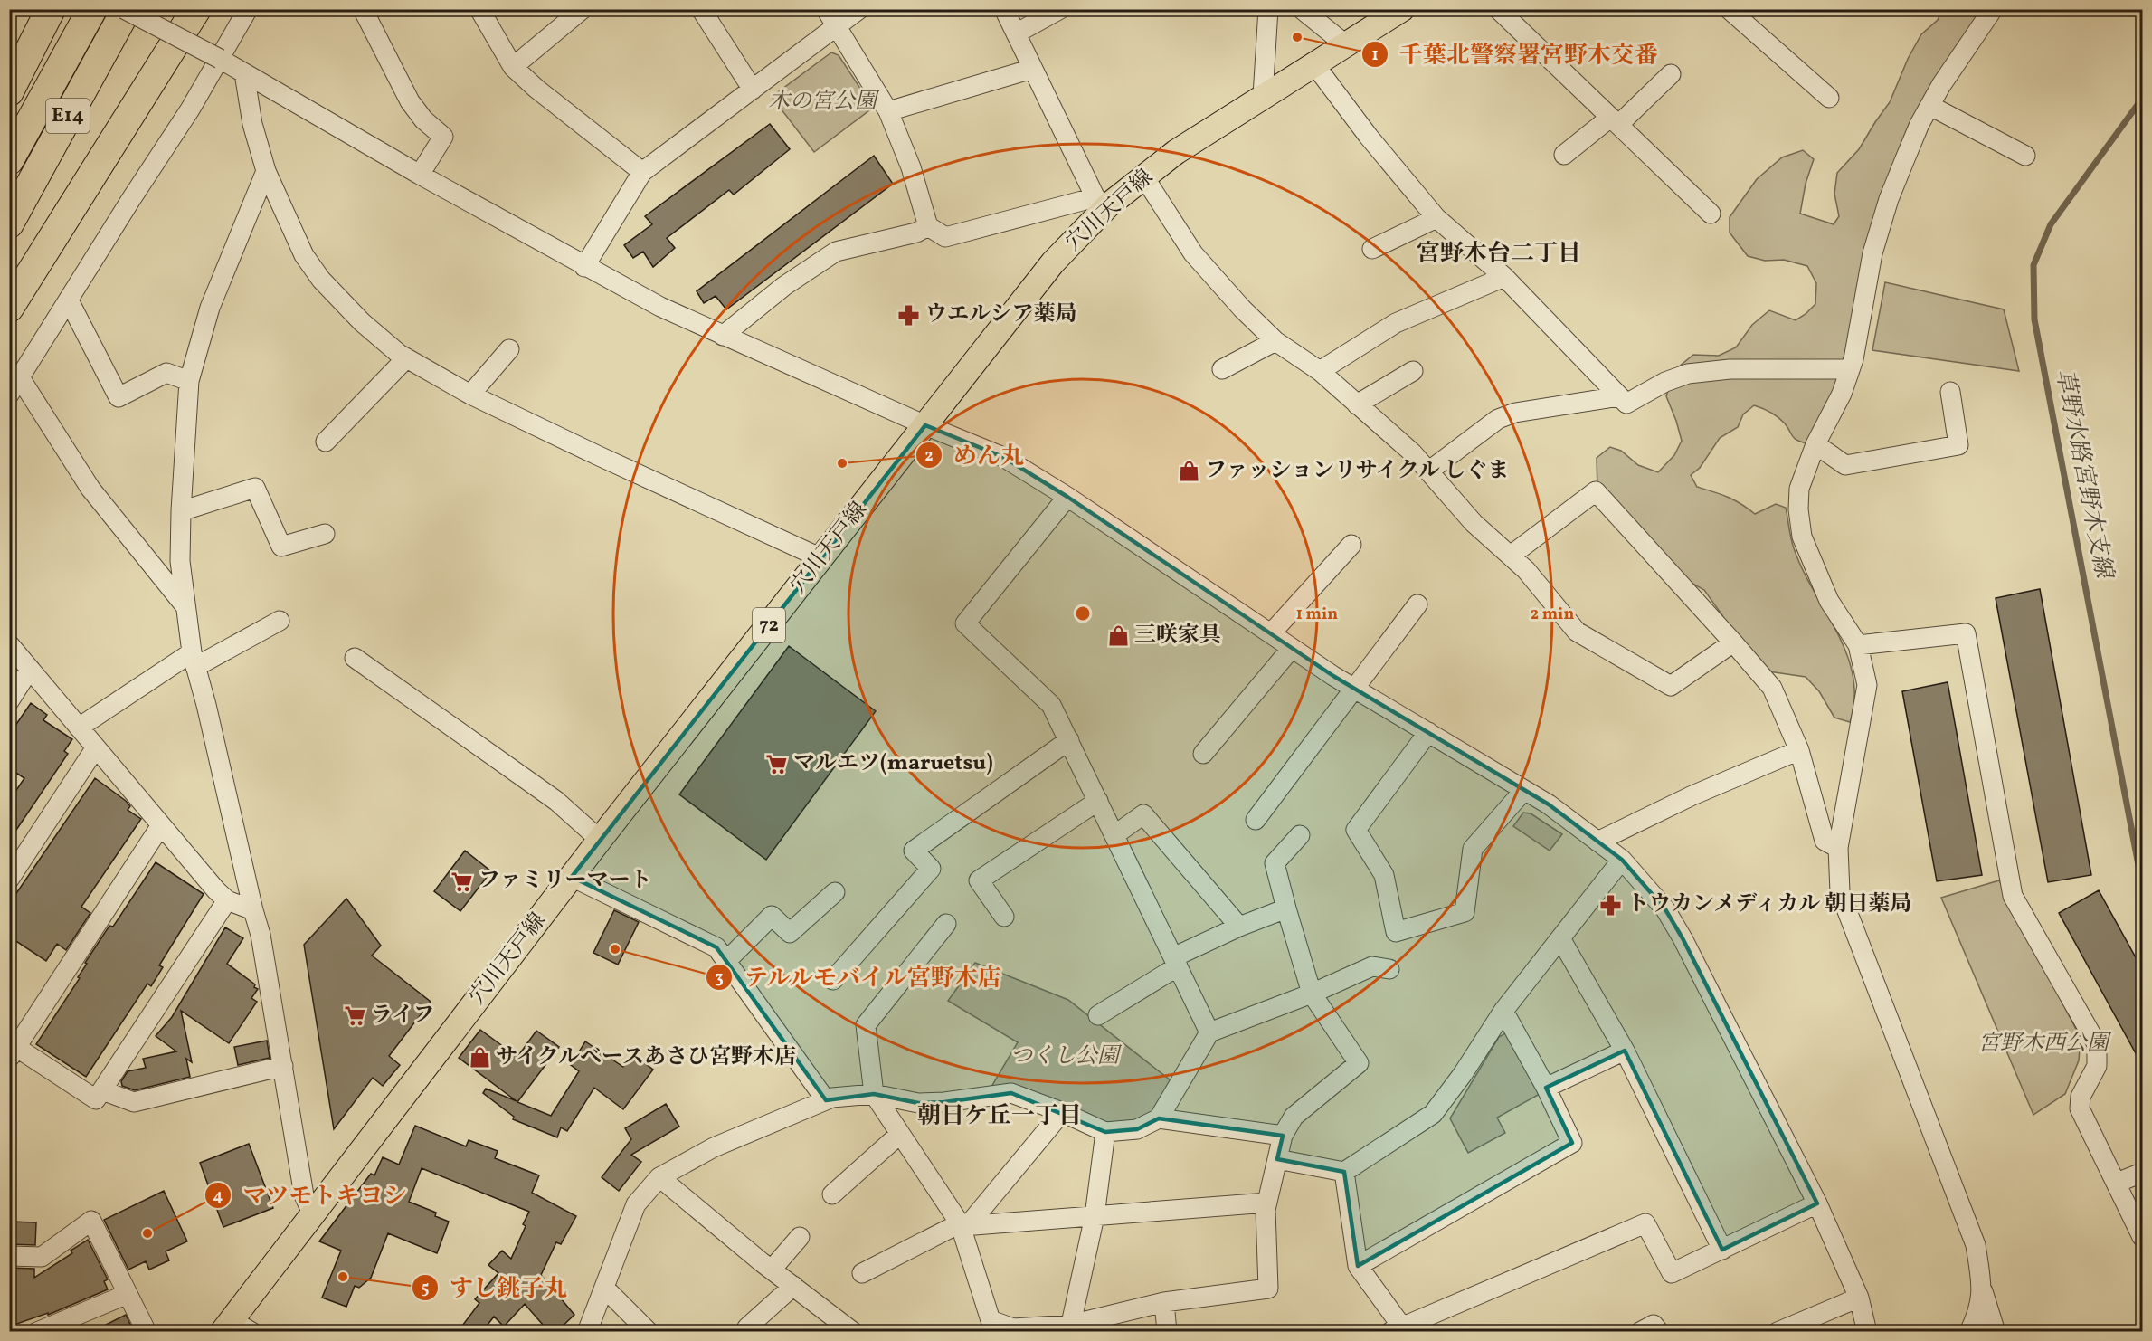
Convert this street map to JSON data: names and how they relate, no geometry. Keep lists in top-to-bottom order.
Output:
{
  "streets": {
    "highway": ["E14"],
    "main road": ["穴川天戸線", "72"]
  },
  "districts": ["宮野木台二丁目", "朝日ケ丘一丁目"],
  "water": ["草野水路宮野木支線"],
  "parks": ["木の宮公園", "宮野木西公園", "つくし公園"],
  "places": {
    "other": [
      "千葉北警察署宮野木交番",
      "めん丸",
      "テルルモバイル宮野木店",
      "マツモトキヨシ",
      "すし銚子丸"
    ],
    "pharmacy": ["ウエルシア薬局", "トウカンメディカル 朝日薬局"],
    "shop": ["ファッションリサイクル しぐま", "三咲家具", "サイクルベースあさひ宮野木店"],
    "supermarket": ["マルエツ(maruetsu)", "ファミリーマート", "ライフ"]
  },
  "rings": ["1 min", "2 min"]
}
